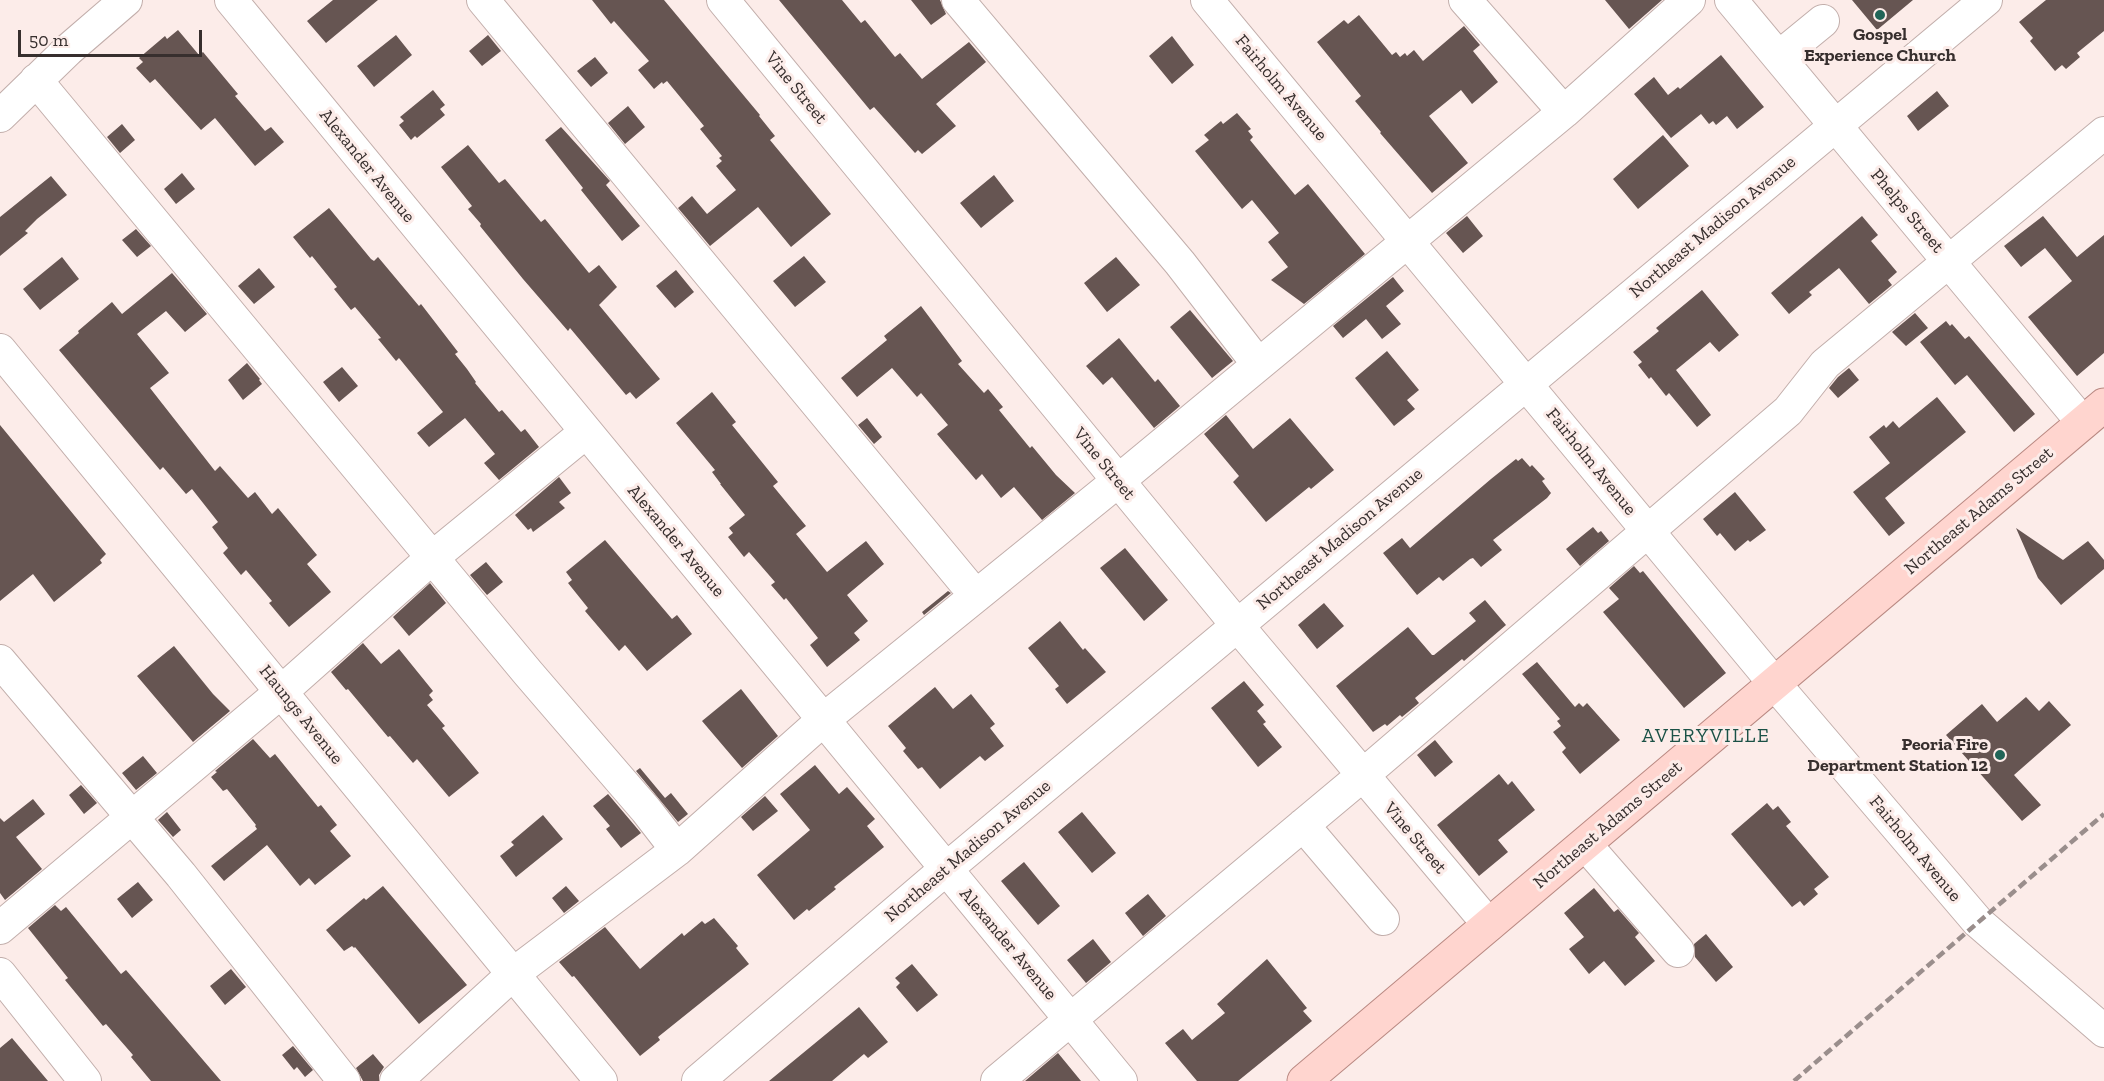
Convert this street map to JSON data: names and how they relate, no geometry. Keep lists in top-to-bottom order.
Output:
{
  "streets": {
    "main road": ["Northeast Adams Street"],
    "street": [
      "Vine Street",
      "Fairholm Avenue",
      "Alexander Avenue",
      "Phelps Street",
      "Northeast Madison Avenue",
      "Haungs Avenue"
    ]
  },
  "crossings": [
    ["Vine Street", "Northeast Madison Avenue"],
    ["Vine Street", "Northeast Adams Street"],
    ["Fairholm Avenue", "Northeast Madison Avenue"],
    ["Fairholm Avenue", "Northeast Adams Street"],
    ["Alexander Avenue", "Northeast Madison Avenue"],
    ["Phelps Street", "Northeast Madison Avenue"],
    ["Phelps Street", "Northeast Adams Street"]
  ],
  "districts": ["AVERYVILLE"],
  "places": ["Gospel Experience Church", "Peoria Fire Department Station 12"],
  "scale_bar": "50 m"
}
